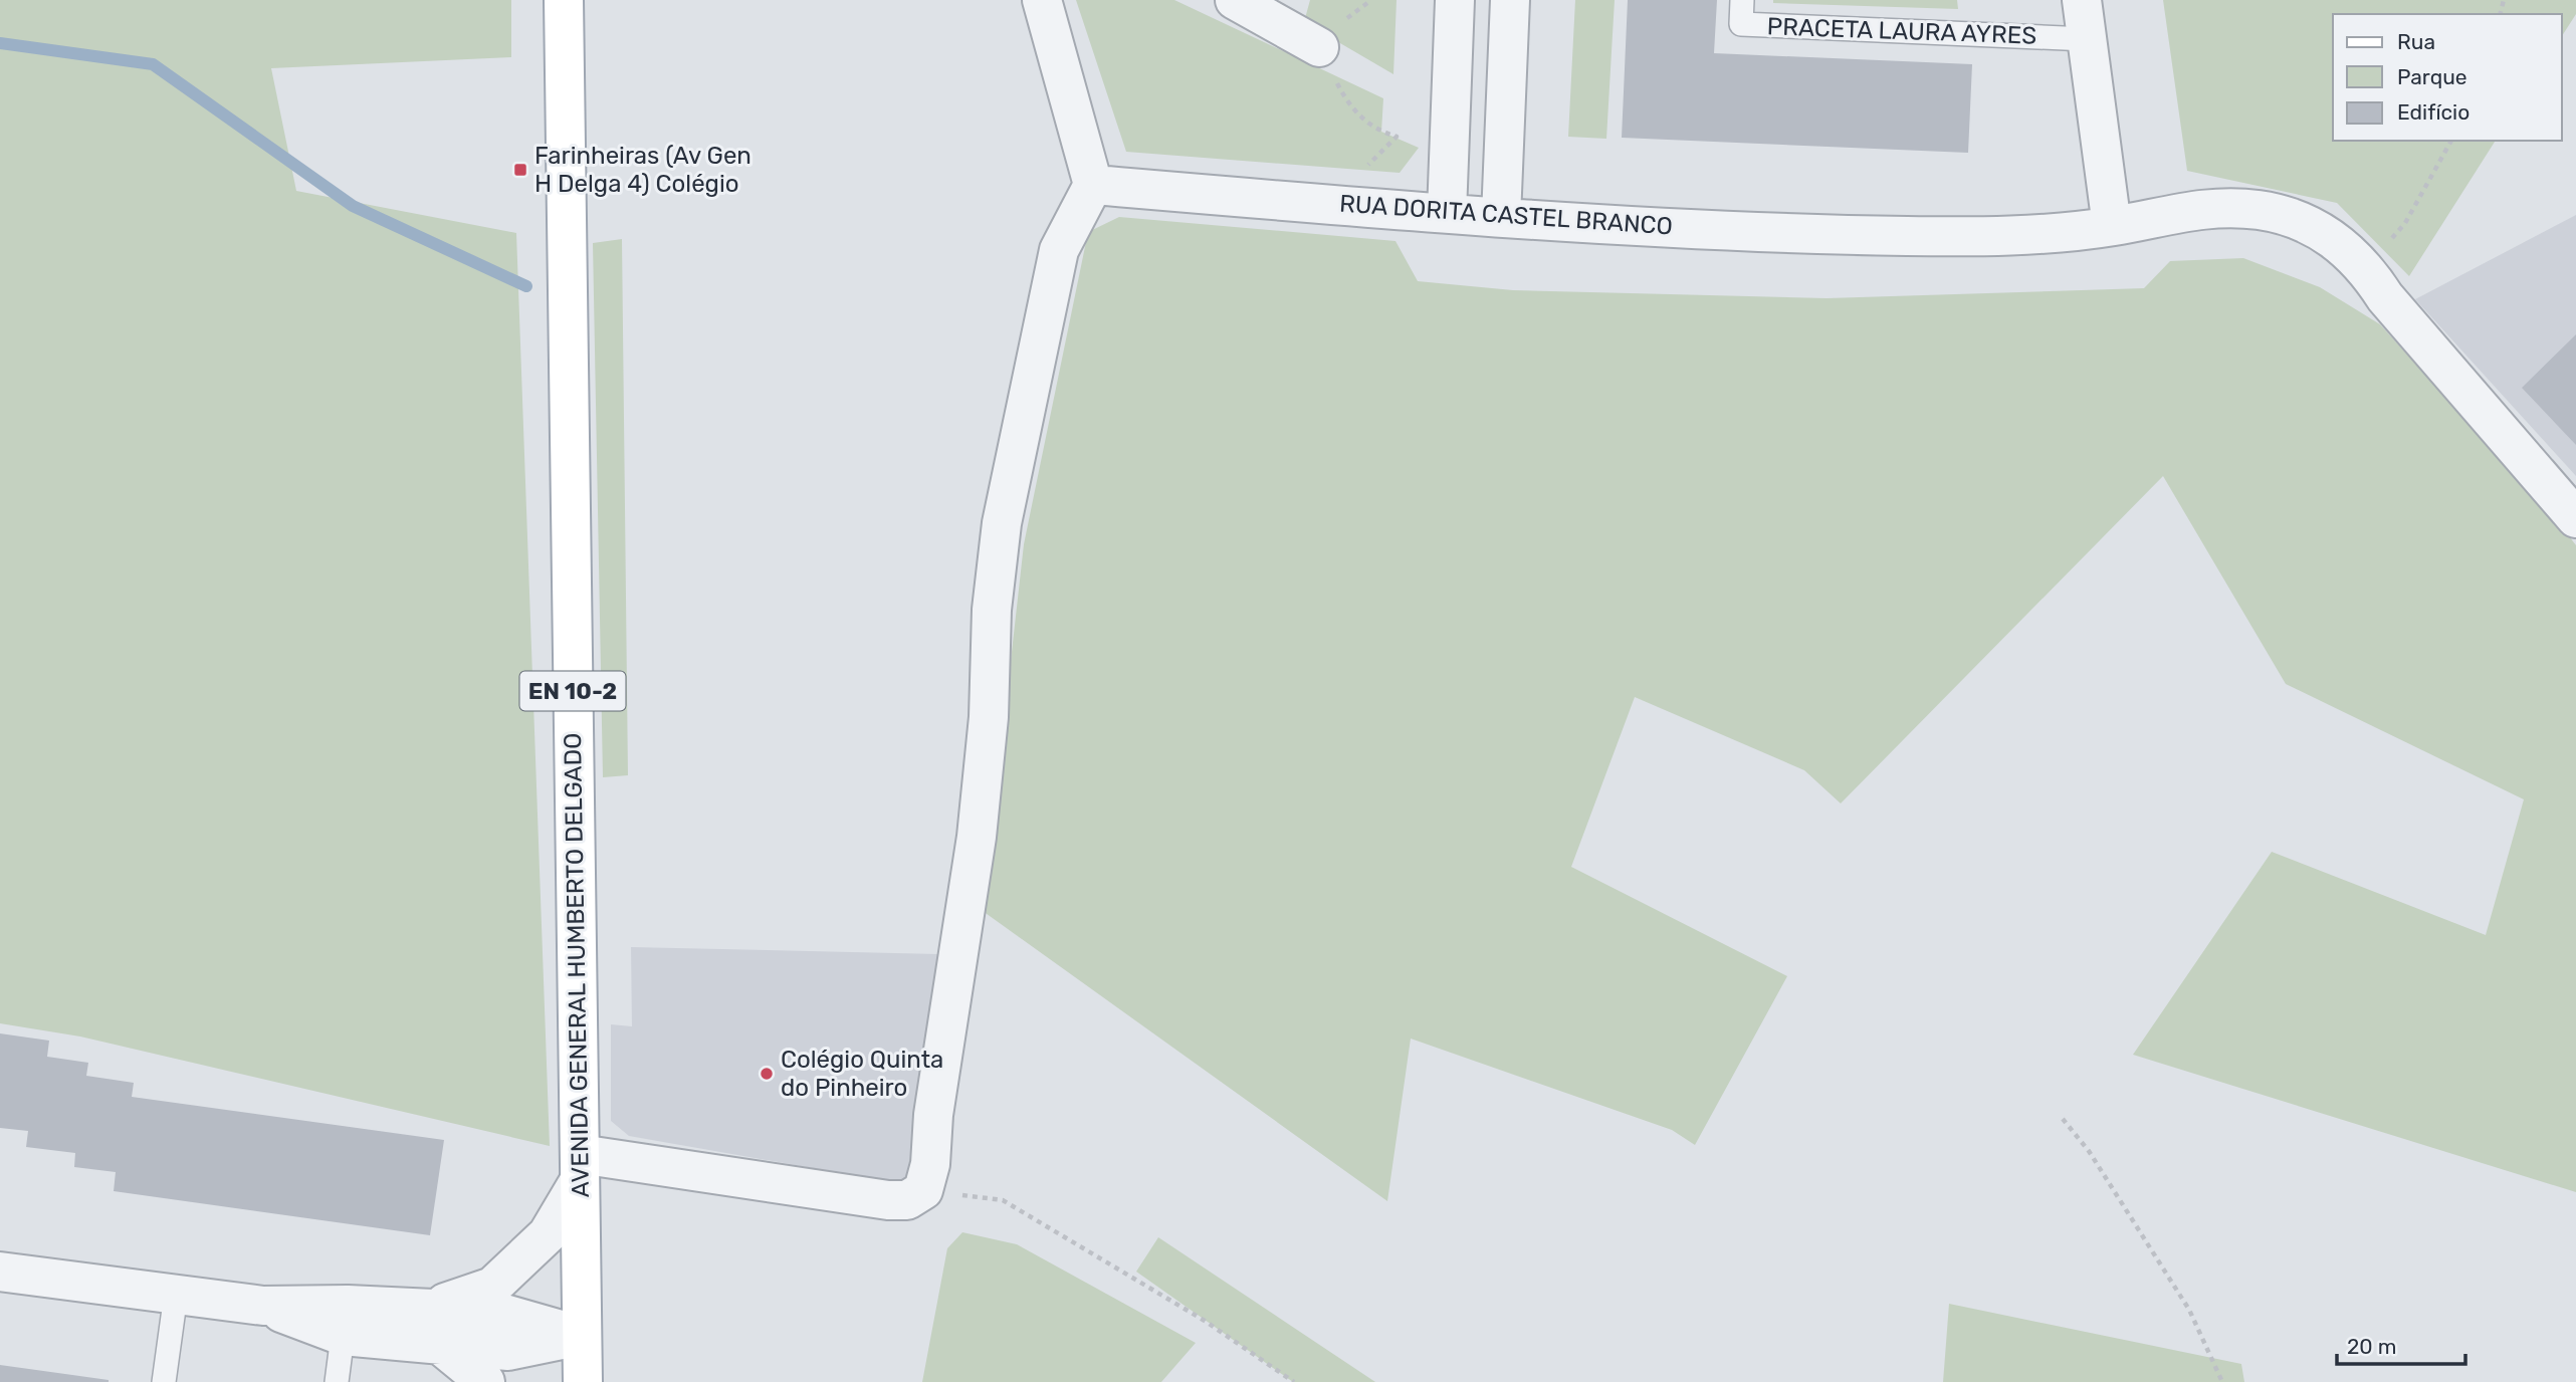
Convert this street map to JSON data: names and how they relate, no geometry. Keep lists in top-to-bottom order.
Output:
{
  "streets": {
    "main road": ["EN 10-2", "AVENIDA GENERAL HUMBERTO DELGADO"],
    "street": ["RUA DORITA CASTEL BRANCO"],
    "lane": ["PRACETA LAURA AYRES"]
  },
  "places": {
    "transit": ["Farinheiras (Av Gen H Delga 4) Colégio"],
    "other": ["Colégio Quinta do Pinheiro"]
  },
  "legend": ["Rua", "Parque", "Edifício"],
  "scale_bar": "20 m"
}
